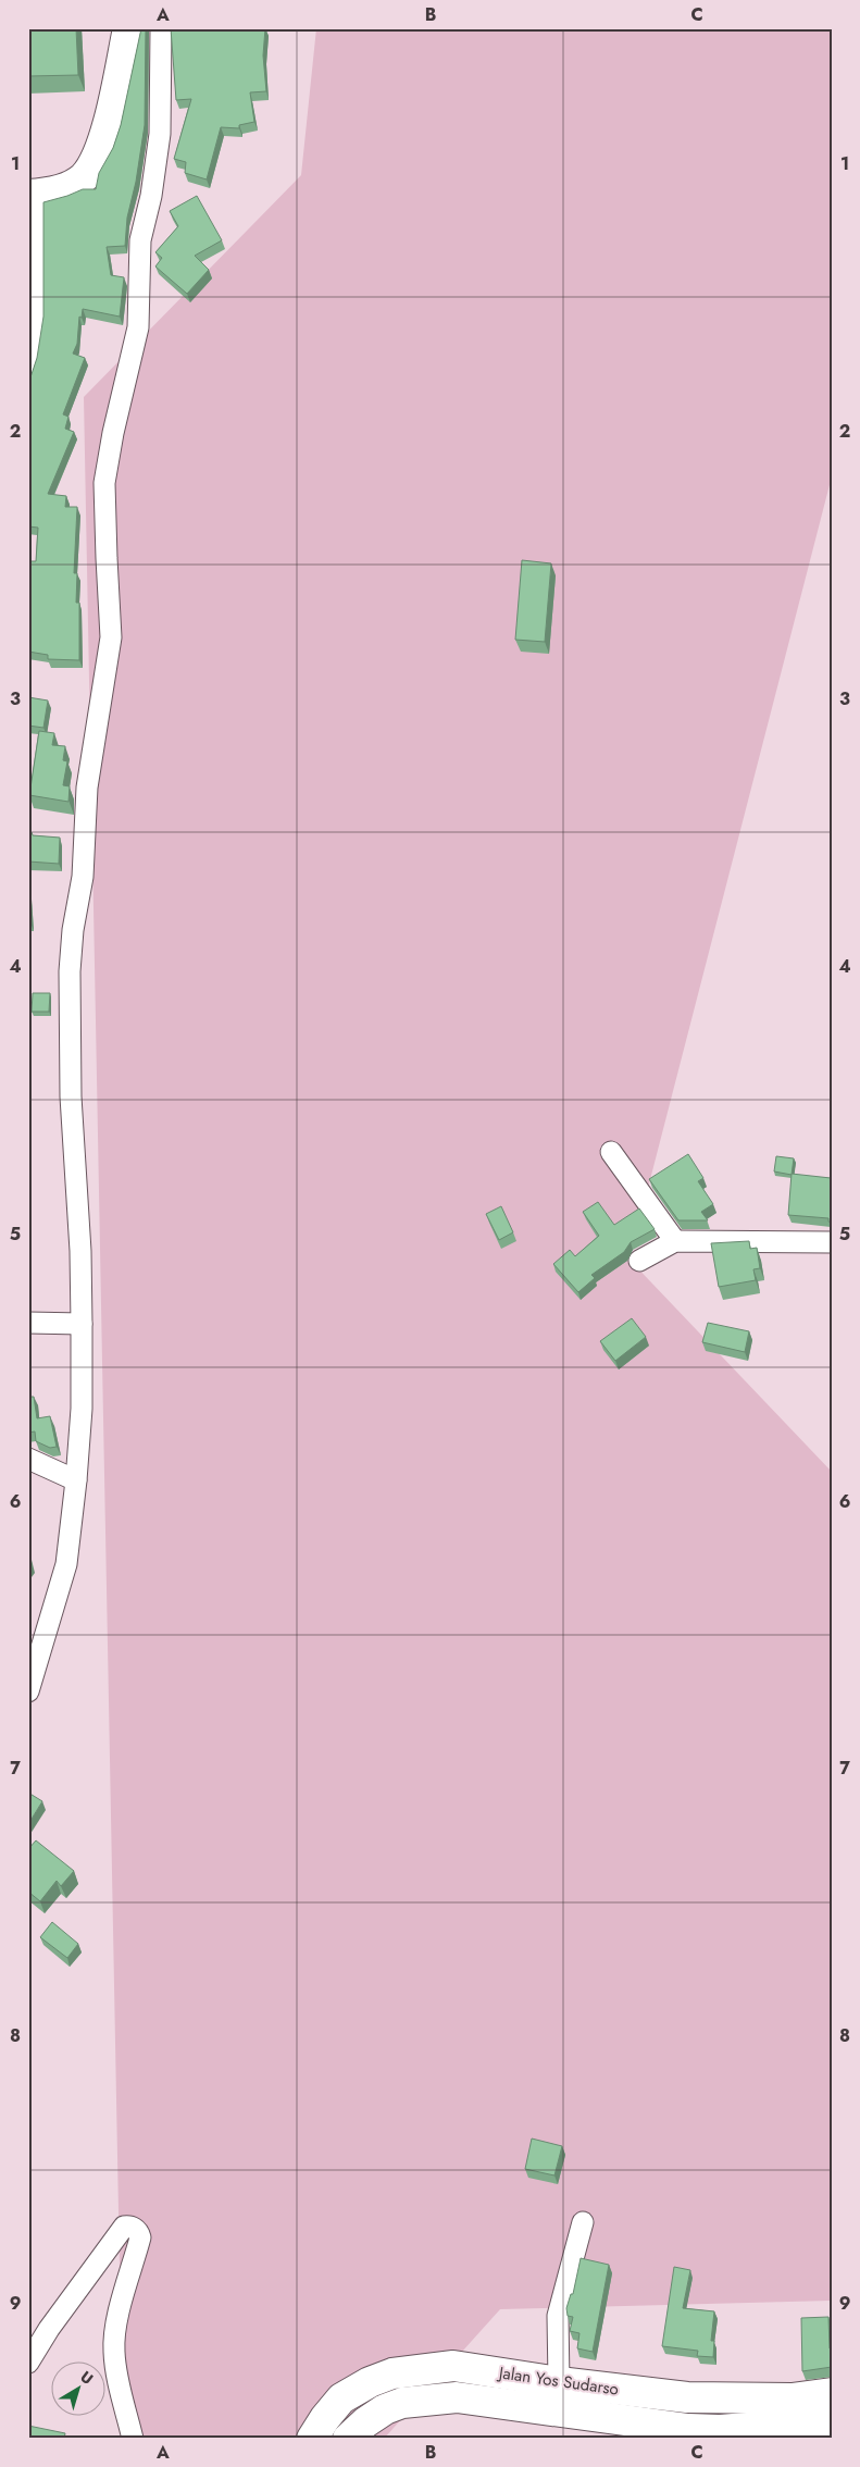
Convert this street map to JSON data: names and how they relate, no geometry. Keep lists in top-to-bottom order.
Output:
{
  "streets": {
    "highway": ["Jalan Yos Sudarso"]
  },
  "north": "top right",
  "grid": {
    "columns": ["A", "B", "C"],
    "rows": [
      "1",
      "2",
      "3",
      "4",
      "5",
      "6",
      "7",
      "8",
      "9"
    ]
  }
}
